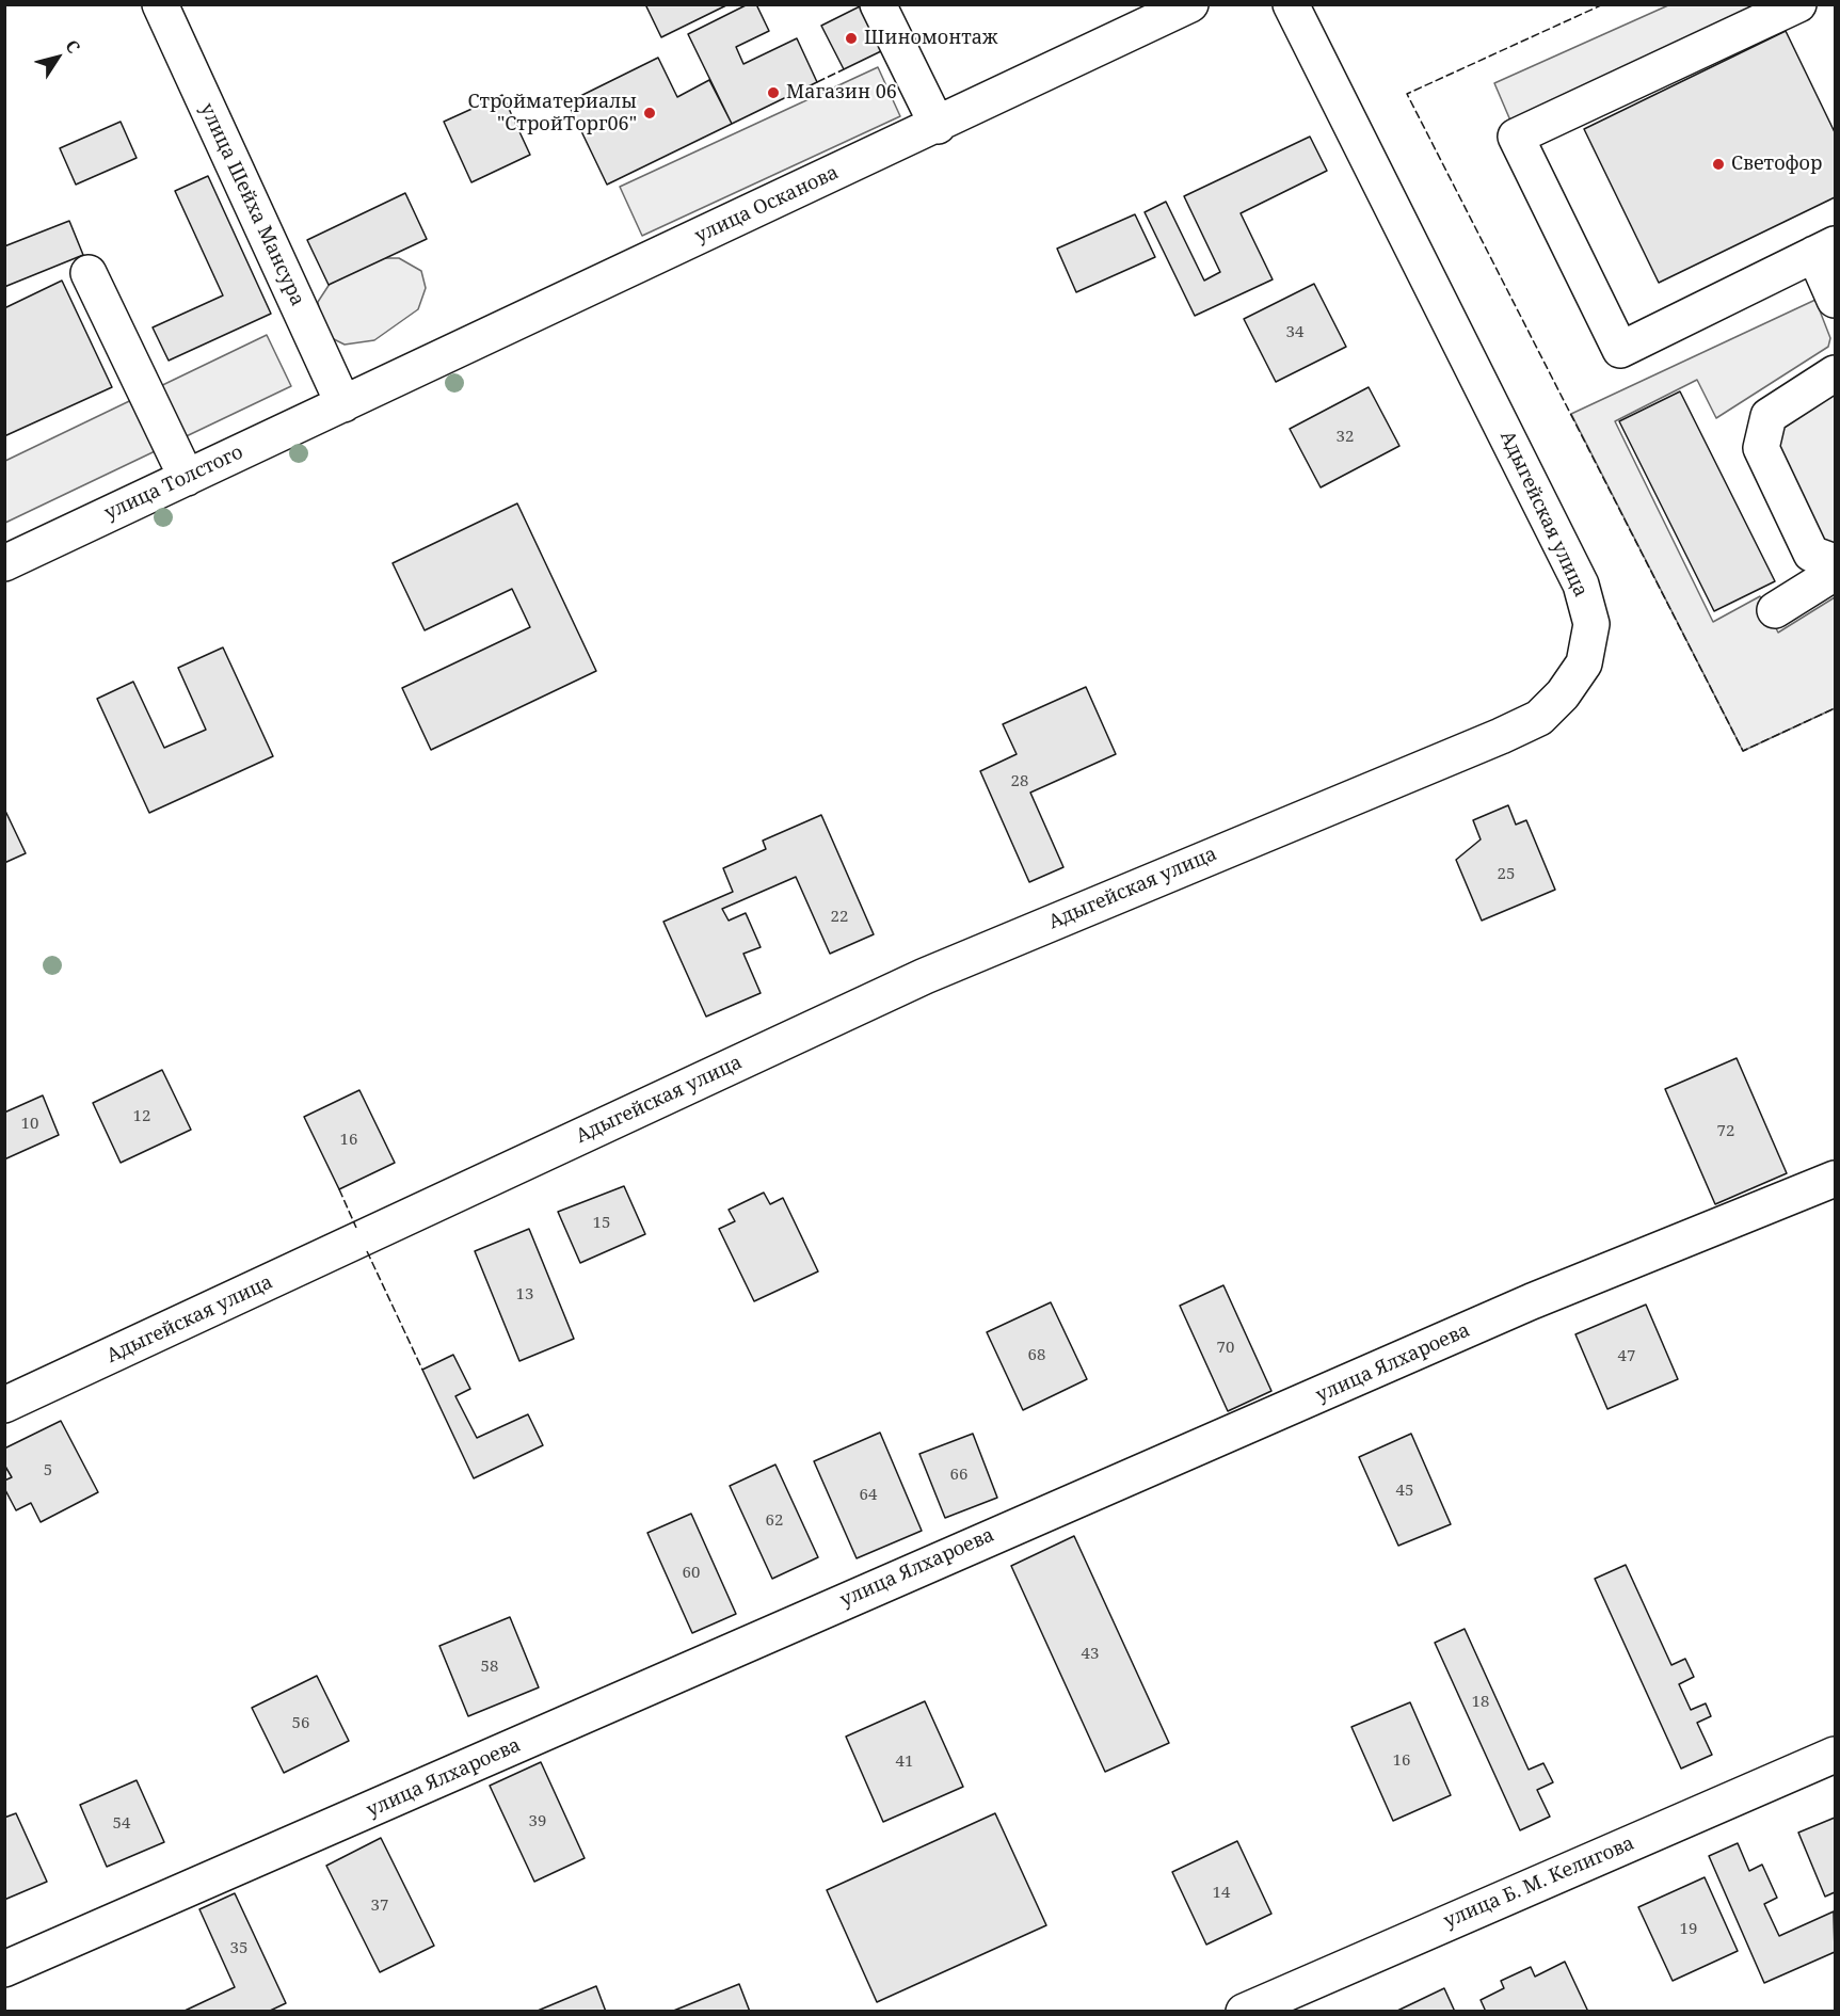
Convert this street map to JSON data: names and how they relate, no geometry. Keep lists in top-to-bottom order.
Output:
{
  "streets": {
    "street": [
      "улица Шейха Мансура",
      "улица Осканова",
      "улица Толстого",
      "Адыгейская улица",
      "улица Ялхароева",
      "улица Б. М. Келигова"
    ]
  },
  "crossings": [
    ["улица Шейха Мансура", "улица Осканова"],
    ["улица Шейха Мансура", "улица Толстого"],
    ["улица Осканова", "улица Толстого"]
  ],
  "places": [
    "Шиномонтаж",
    "Магазин 06",
    "Стройматериалы \"СтройТорг06\"",
    "Светофор"
  ],
  "house_numbers": [
    "34",
    "32",
    "28",
    "25",
    "22",
    "12",
    "10",
    "72",
    "16",
    "15",
    "13",
    "70",
    "68",
    "47",
    "5",
    "66",
    "45",
    "64",
    "62",
    "60",
    "43",
    "58",
    "18",
    "56",
    "16",
    "41",
    "39",
    "54",
    "14",
    "37",
    "19",
    "35"
  ],
  "north": "top right"
}
